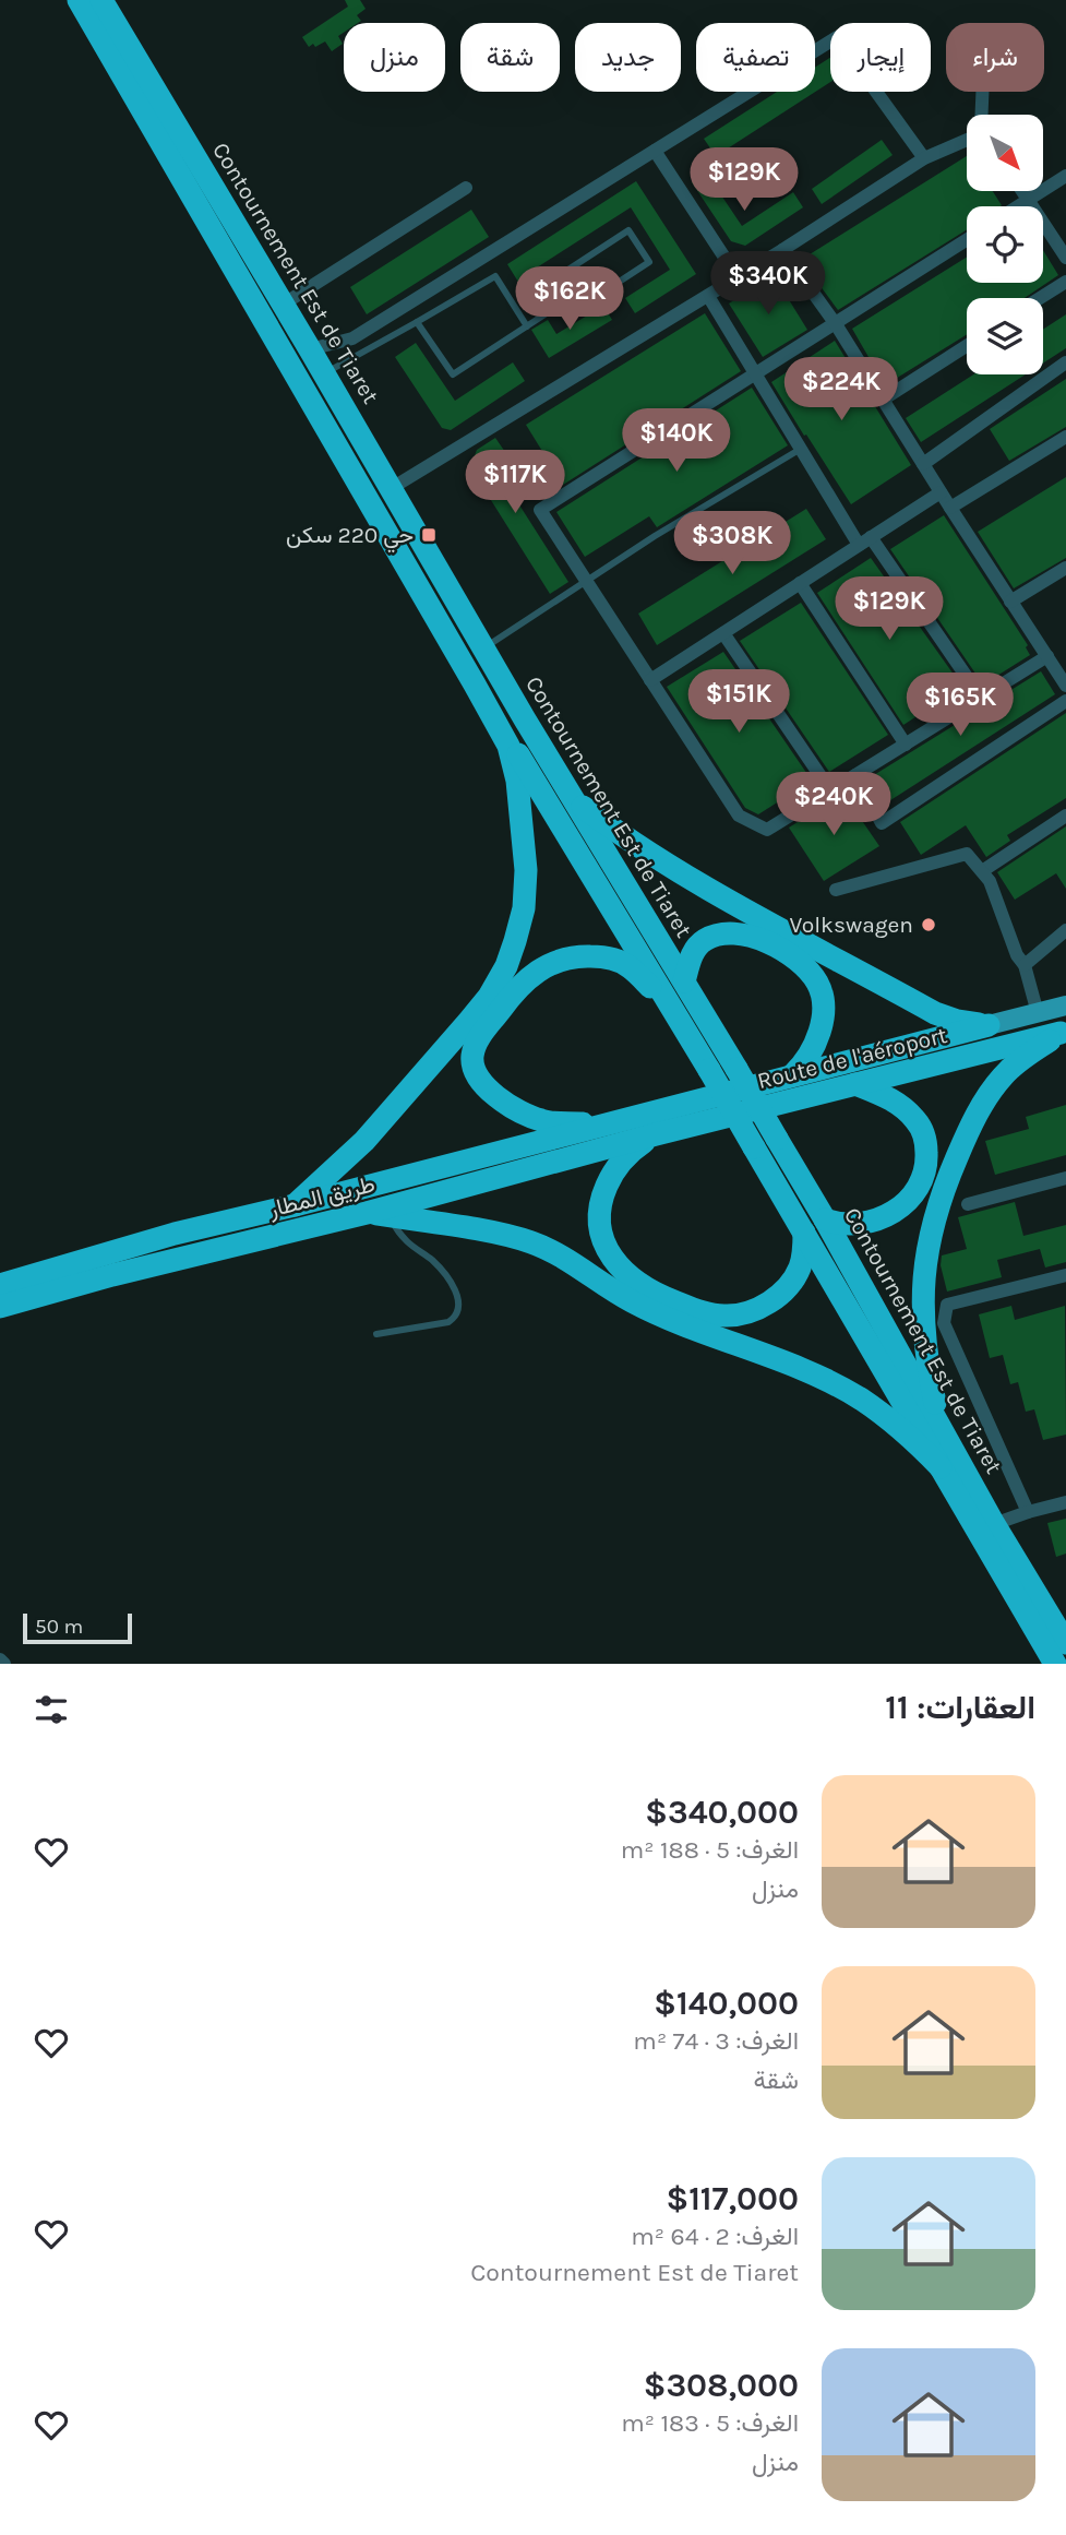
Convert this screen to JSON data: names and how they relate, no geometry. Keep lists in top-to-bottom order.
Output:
{
  "streets": {
    "highway": ["Contournement Est de Tiaret", "Route de l'aéroport", "طريق المطار"]
  },
  "crossings": [
    ["Route de l'aéroport", "طريق المطار"]
  ],
  "places": {
    "transit": ["حي 220 سكن"],
    "other": ["Volkswagen"]
  },
  "scale_bar": "50 m",
  "north": "bottom right",
  "page": {
    "chip": [
      "شراء",
      "إيجار",
      "تصفية",
      "جديد",
      "شقة",
      "منزل"
    ],
    "price": [
      "$129K",
      "$340K",
      "$162K",
      "$224K",
      "$140K",
      "$117K",
      "$308K",
      "$129K",
      "$151K",
      "$165K",
      "$240K"
    ],
    "scale": "50 m",
    "heading": "العقارات: 11",
    "list": [
      {
        "name": "$340,000",
        "note": "الغرف: 5 · 188 m² · منزل"
      },
      {
        "name": "$140,000",
        "note": "الغرف: 3 · 74 m² · شقة"
      },
      {
        "name": "$117,000",
        "note": "الغرف: 2 · 64 m² · Contournement Est de Tiaret"
      },
      {
        "name": "$308,000",
        "note": "الغرف: 5 · 183 m² · منزل"
      }
    ]
  }
}
